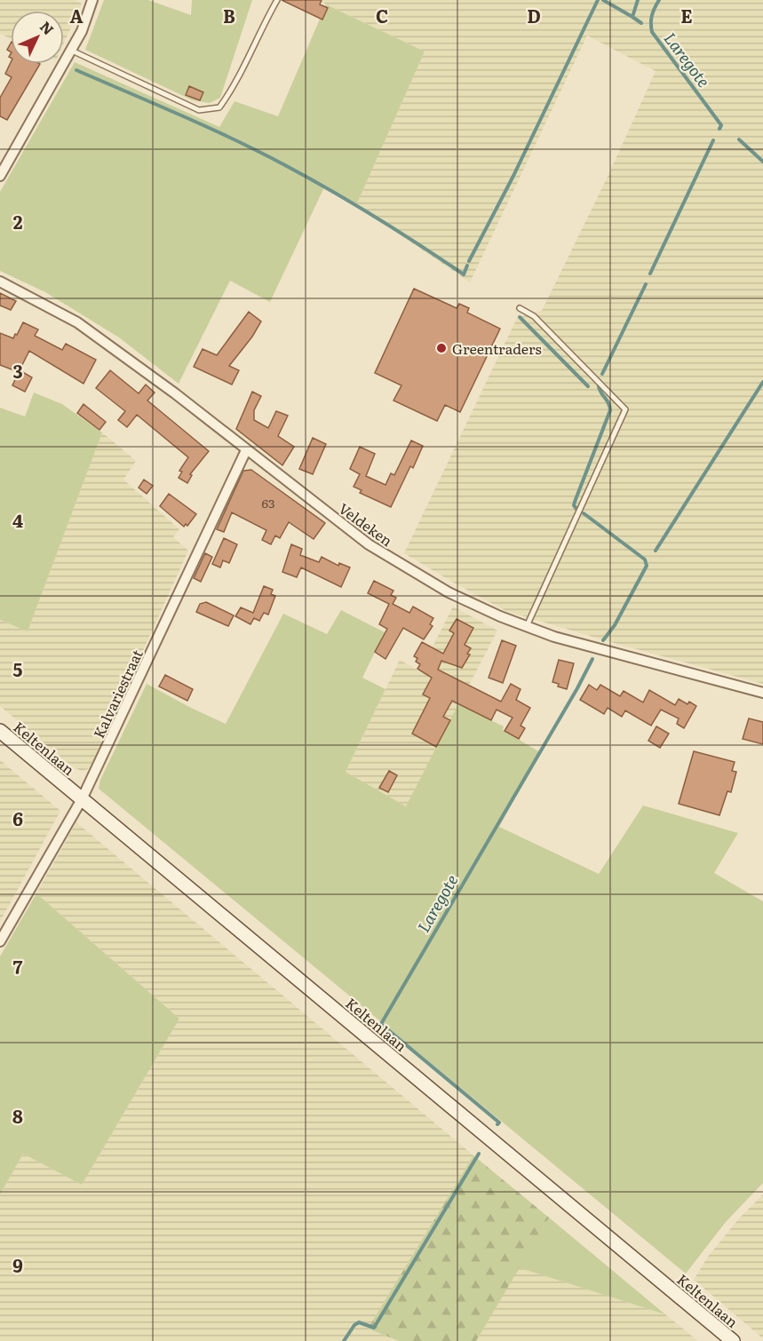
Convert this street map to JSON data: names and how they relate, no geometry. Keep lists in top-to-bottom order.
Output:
{
  "streets": {
    "main road": ["Keltenlaan"],
    "street": ["Veldeken", "Kalvariestraat"]
  },
  "crossings": [
    ["Veldeken", "Kalvariestraat"],
    ["Kalvariestraat", "Keltenlaan"]
  ],
  "water": ["Laregote"],
  "places": ["Greentraders"],
  "house_numbers": ["63"],
  "north": "top right",
  "grid": {
    "columns": [
      "A",
      "B",
      "C",
      "D",
      "E"
    ],
    "rows": [
      "2",
      "3",
      "4",
      "5",
      "6",
      "7",
      "8",
      "9"
    ]
  }
}
